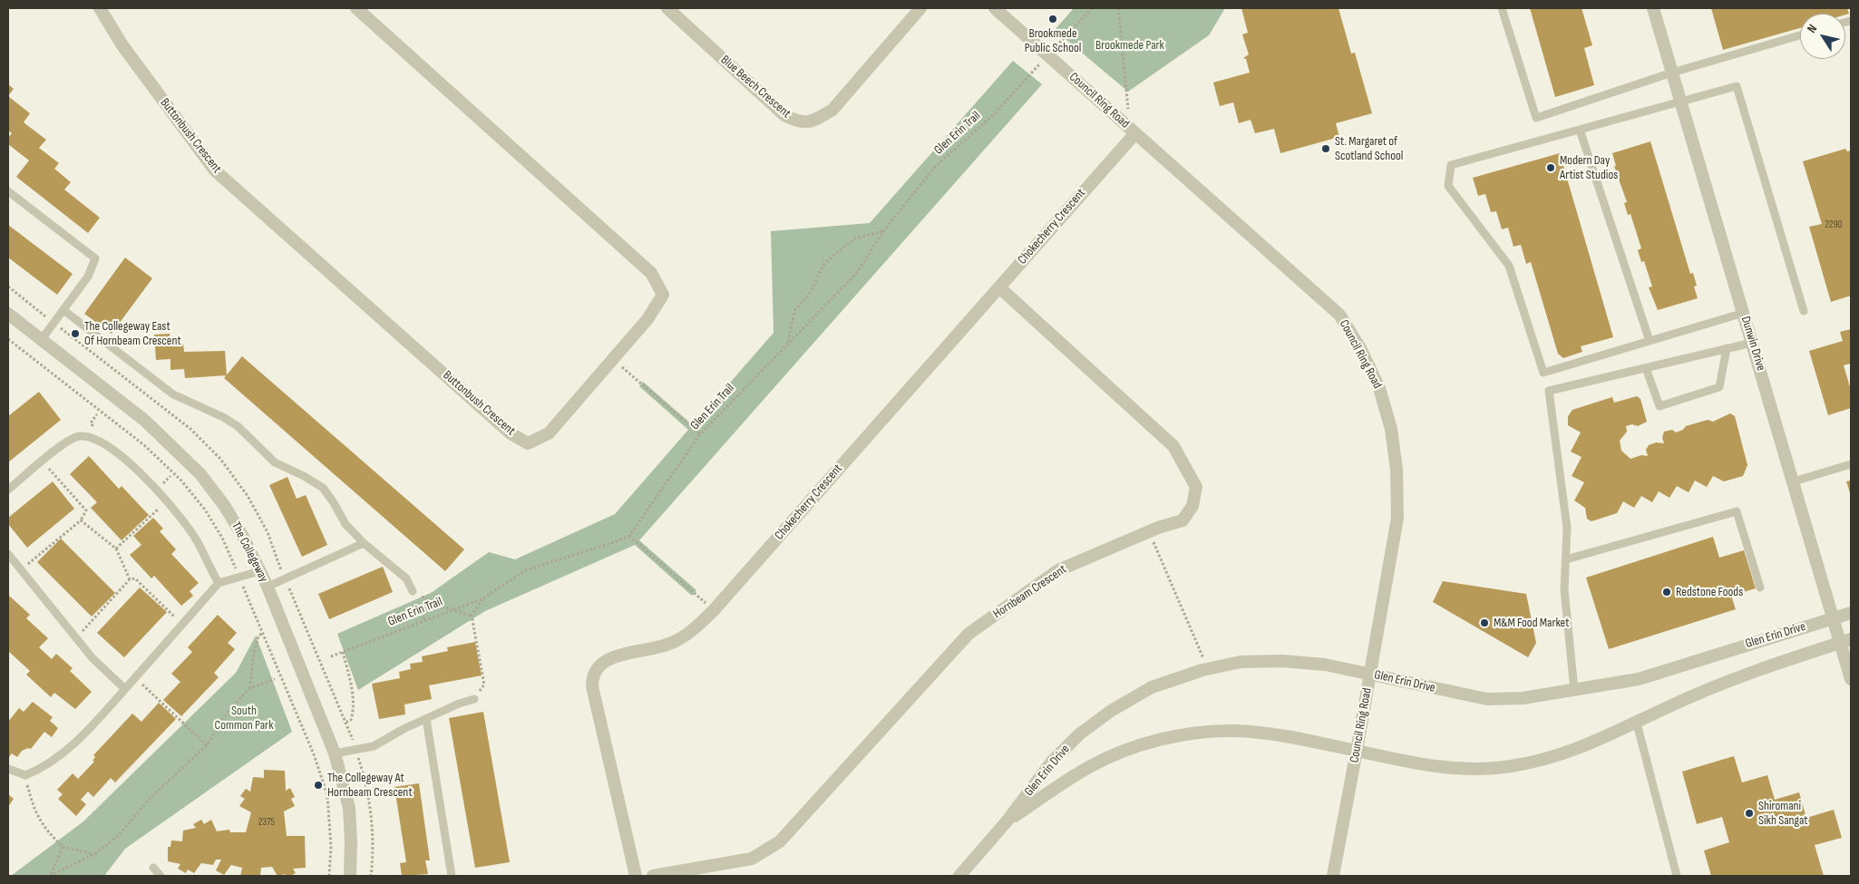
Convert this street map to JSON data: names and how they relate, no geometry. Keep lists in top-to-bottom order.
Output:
{
  "streets": {
    "street": [
      "Blue Beech Crescent",
      "Council Ring Road",
      "Buttonbush Crescent",
      "Chokecherry Crescent",
      "Dunwin Drive",
      "The Collegeway",
      "Hornbeam Crescent",
      "Glen Erin Drive"
    ],
    "path": ["Glen Erin Trail"]
  },
  "crossings": [
    ["Council Ring Road", "Chokecherry Crescent"],
    ["Council Ring Road", "Glen Erin Drive"],
    ["Chokecherry Crescent", "Hornbeam Crescent"],
    ["Dunwin Drive", "Glen Erin Drive"]
  ],
  "parks": ["Brookmede Park", "South Common Park"],
  "places": [
    "Brookmede Public School",
    "St. Margaret of Scotland School",
    "Modern Day Artist Studios",
    "The Collegeway East Of Hornbeam Crescent",
    "Redstone Foods",
    "M&M Food Market",
    "The Collegeway At Hornbeam Crescent",
    "Shiromani Sikh Sangat"
  ],
  "house_numbers": ["2290", "2375"],
  "north": "top left"
}
